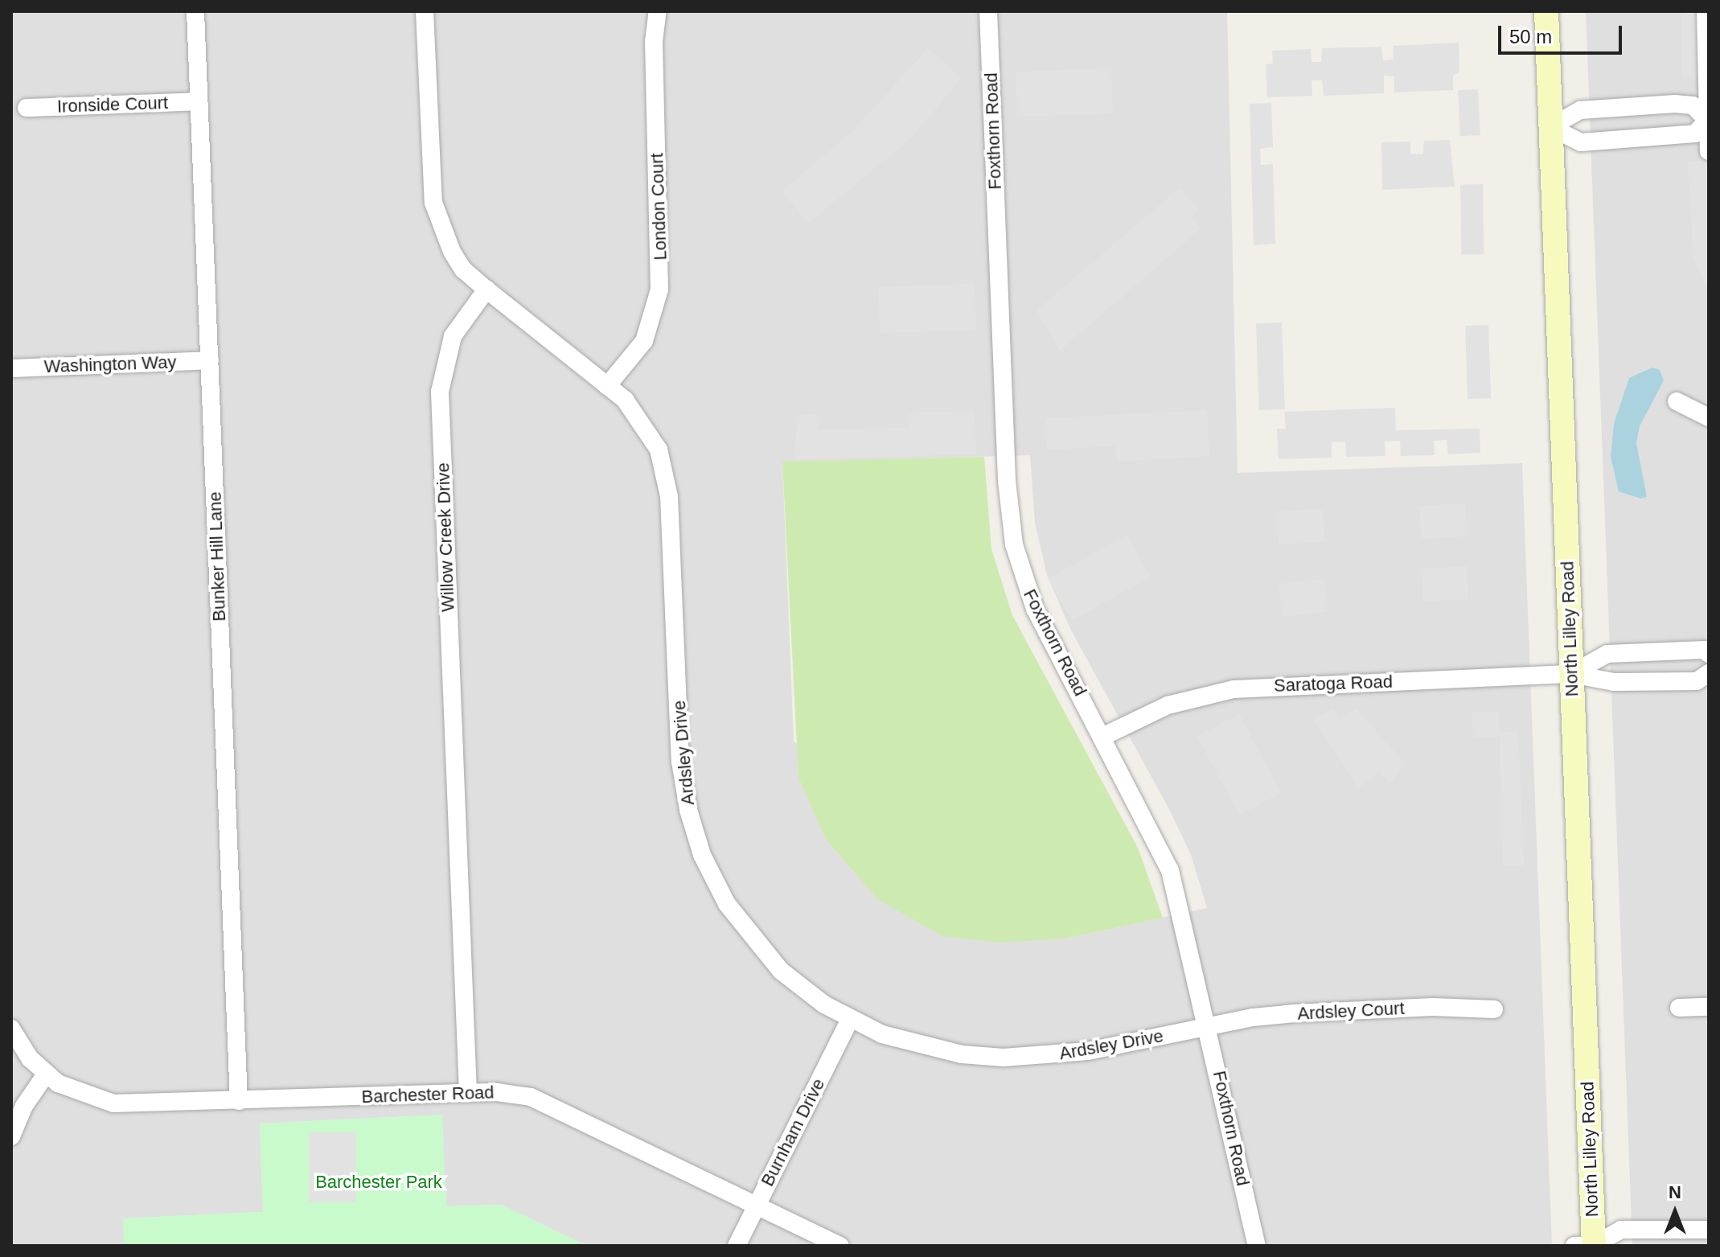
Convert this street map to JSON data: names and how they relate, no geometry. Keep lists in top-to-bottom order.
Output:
{
  "streets": {
    "street": [
      "Ironside Court",
      "Foxthorn Road",
      "London Court",
      "Washington Way",
      "Willow Creek Drive",
      "Bunker Hill Lane",
      "North Lilley Road",
      "Saratoga Road",
      "Ardsley Drive",
      "Ardsley Court",
      "Barchester Road",
      "Burnham Drive"
    ]
  },
  "crossings": [
    ["Ironside Court", "Bunker Hill Lane"],
    ["Foxthorn Road", "Saratoga Road"],
    ["Foxthorn Road", "Ardsley Drive"],
    ["Foxthorn Road", "Ardsley Court"],
    ["London Court", "Ardsley Drive"],
    ["Washington Way", "Bunker Hill Lane"],
    ["Willow Creek Drive", "Ardsley Drive"],
    ["Willow Creek Drive", "Barchester Road"],
    ["Bunker Hill Lane", "Barchester Road"],
    ["North Lilley Road", "Saratoga Road"],
    ["Ardsley Drive", "Ardsley Court"],
    ["Ardsley Drive", "Burnham Drive"],
    ["Barchester Road", "Burnham Drive"]
  ],
  "parks": ["Barchester Park"],
  "scale_bar": "50 m",
  "north": "top"
}
